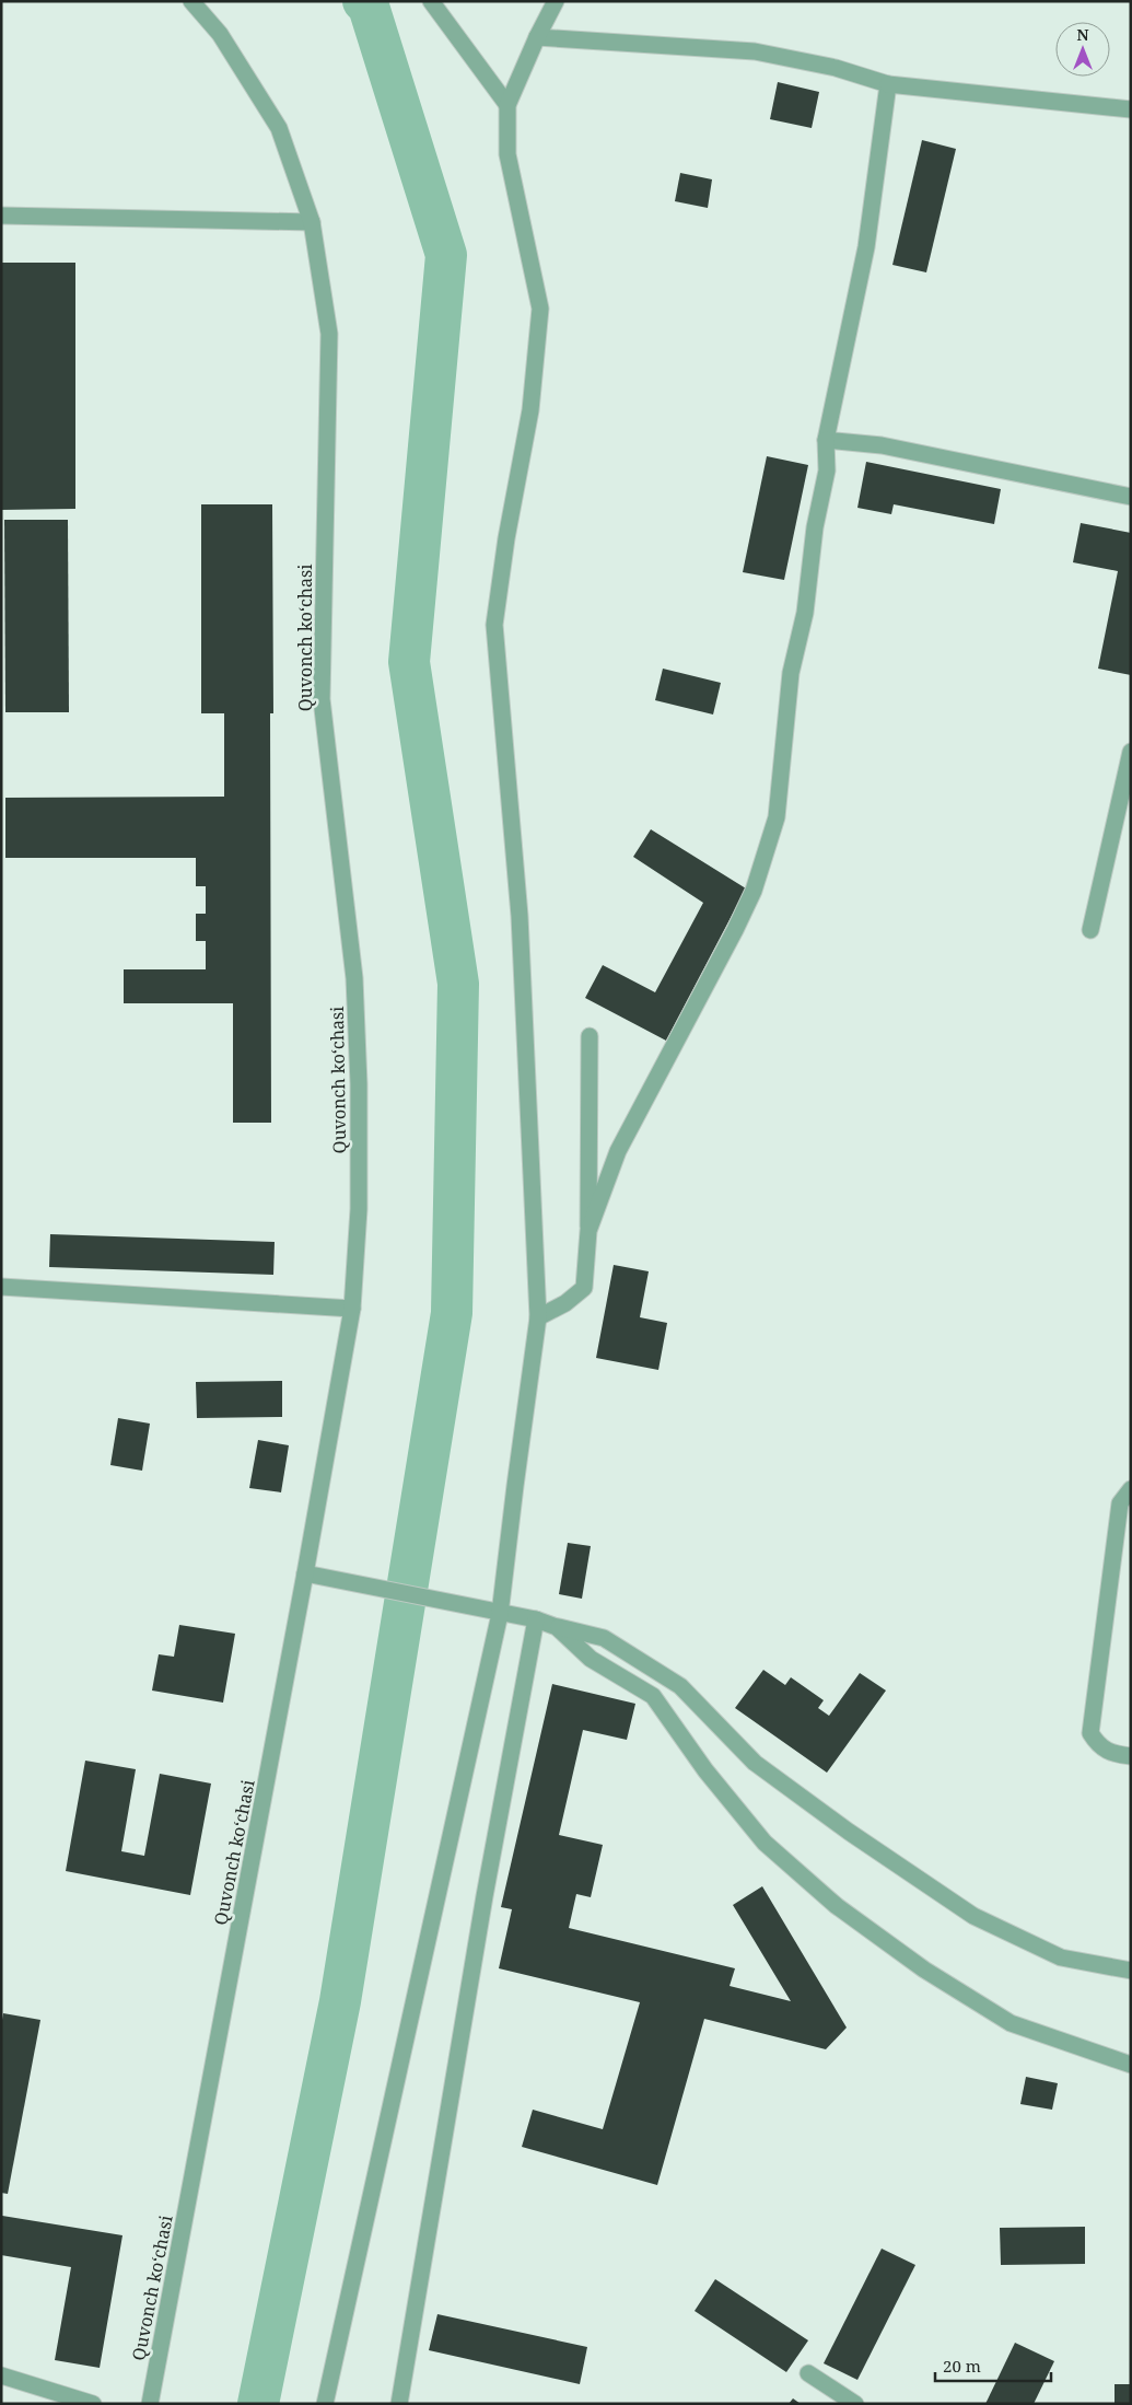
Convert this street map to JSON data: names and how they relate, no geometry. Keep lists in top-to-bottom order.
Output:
{
  "streets": {
    "street": ["Quvonch koʻchasi"]
  },
  "scale_bar": "20 m",
  "north": "top"
}
